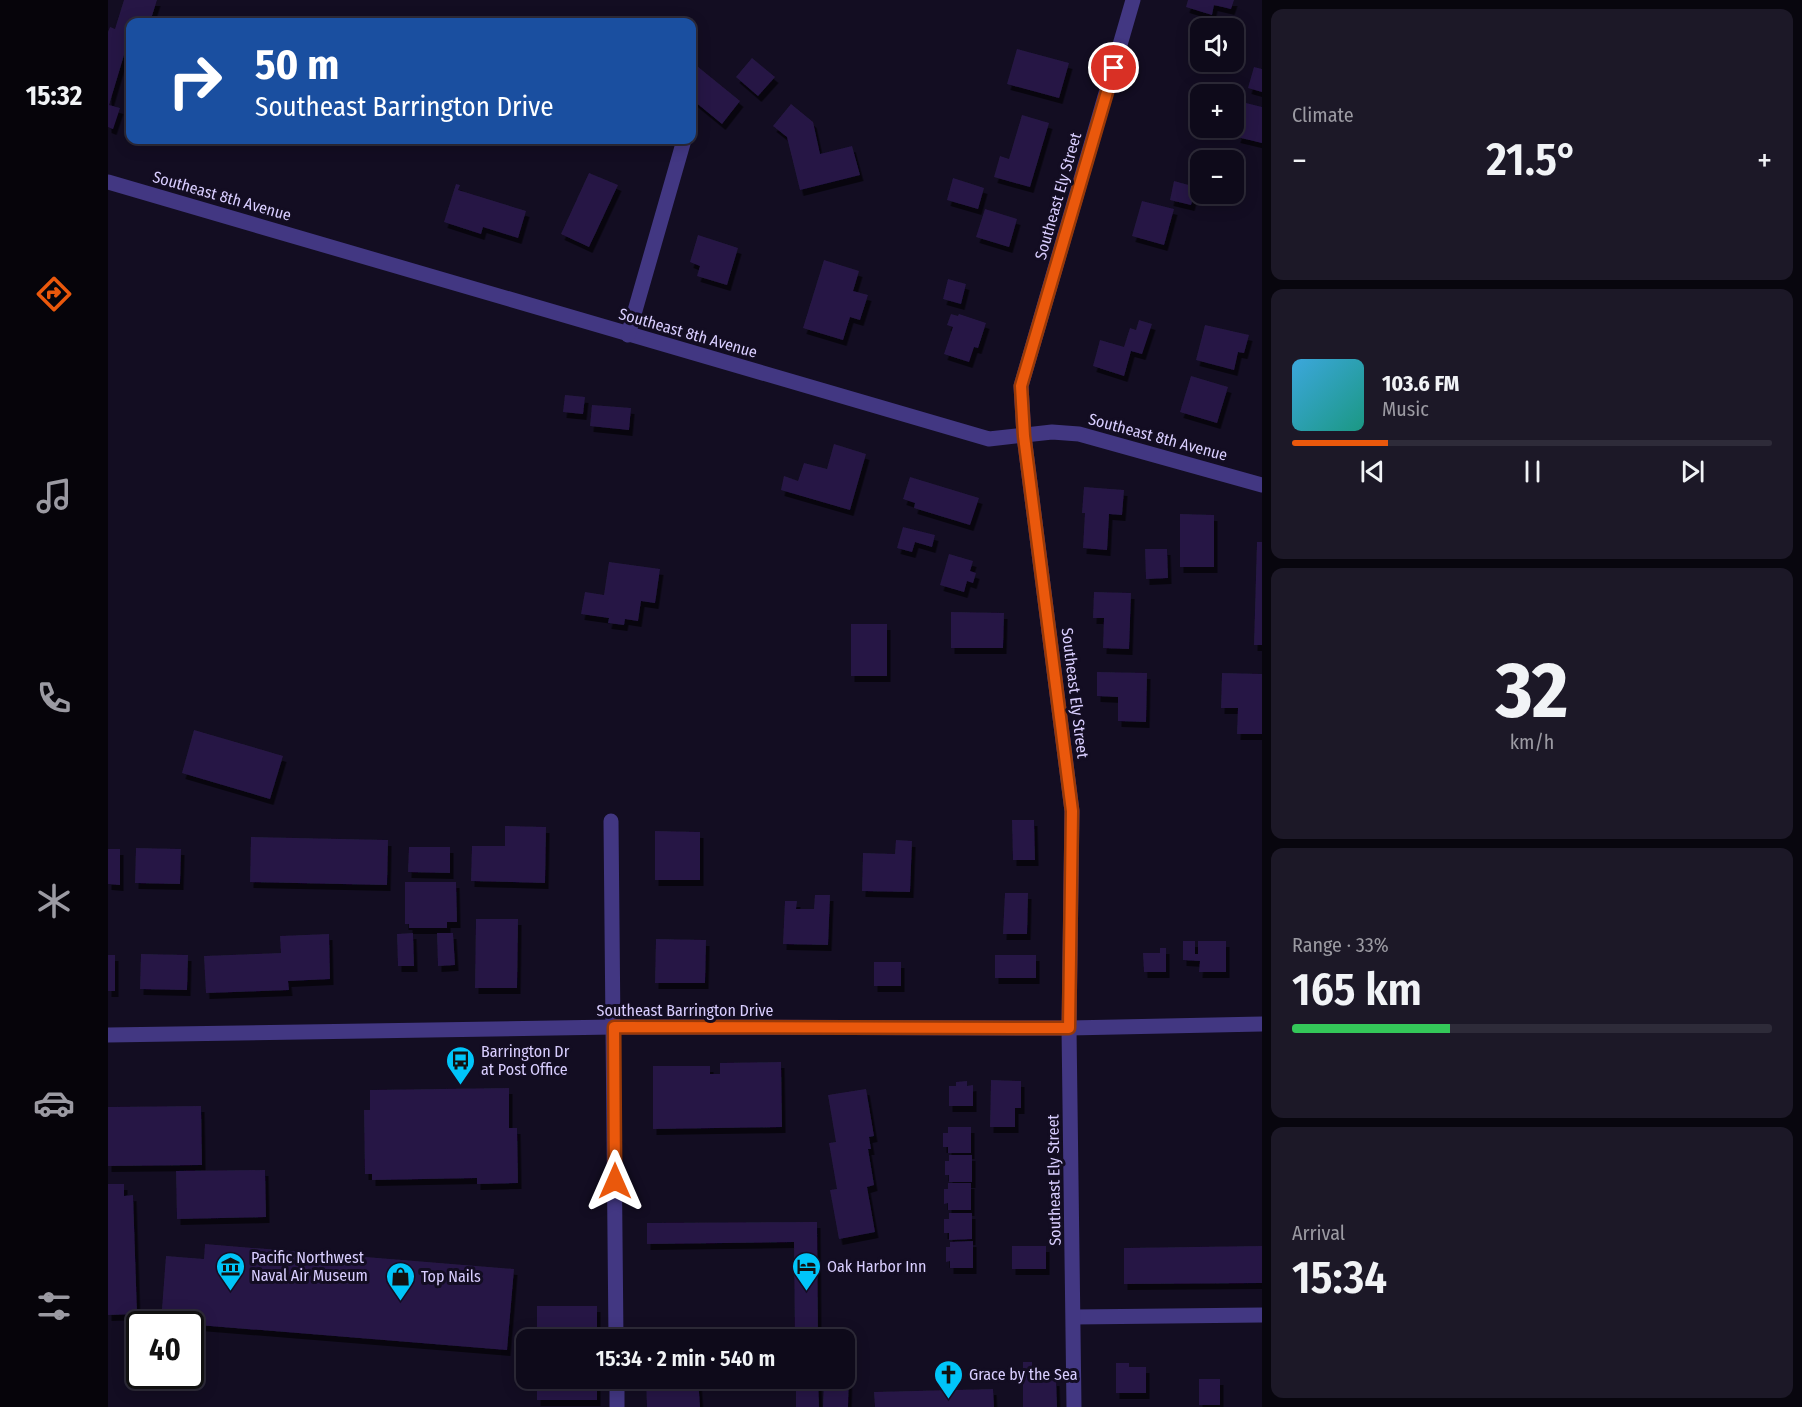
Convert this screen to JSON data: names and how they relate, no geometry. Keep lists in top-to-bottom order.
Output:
{
  "streets": {
    "street": ["Southeast 8th Avenue", "Southeast Ely Street", "Southeast Barrington Drive"]
  },
  "crossings": [
    ["Southeast 8th Avenue", "Southeast Ely Street"],
    ["Southeast Ely Street", "Southeast Barrington Drive"]
  ],
  "places": {
    "bus stop": ["Barrington Dr at Post Office"],
    "museum": ["Pacific Northwest Naval Air Museum"],
    "hotel": ["Oak Harbor Inn"],
    "shop": ["Top Nails"],
    "church": ["Grace by the Sea"]
  },
  "page": {
    "tabs": "15:32",
    "tile": [
      "Climate",
      ["32", "km/h"],
      ["Range · 33%", "165 km"],
      ["Arrival", "15:34"]
    ],
    "map_buttons": ["+", "−"],
    "turn": ["50 m", "Southeast Barrington Drive"],
    "heat": ["−", "21.5°", "+"],
    "song": ["103.6 FM", "Music"],
    "limit": "40",
    "trip": "15:34 · 2 min · 540 m"
  }
}
